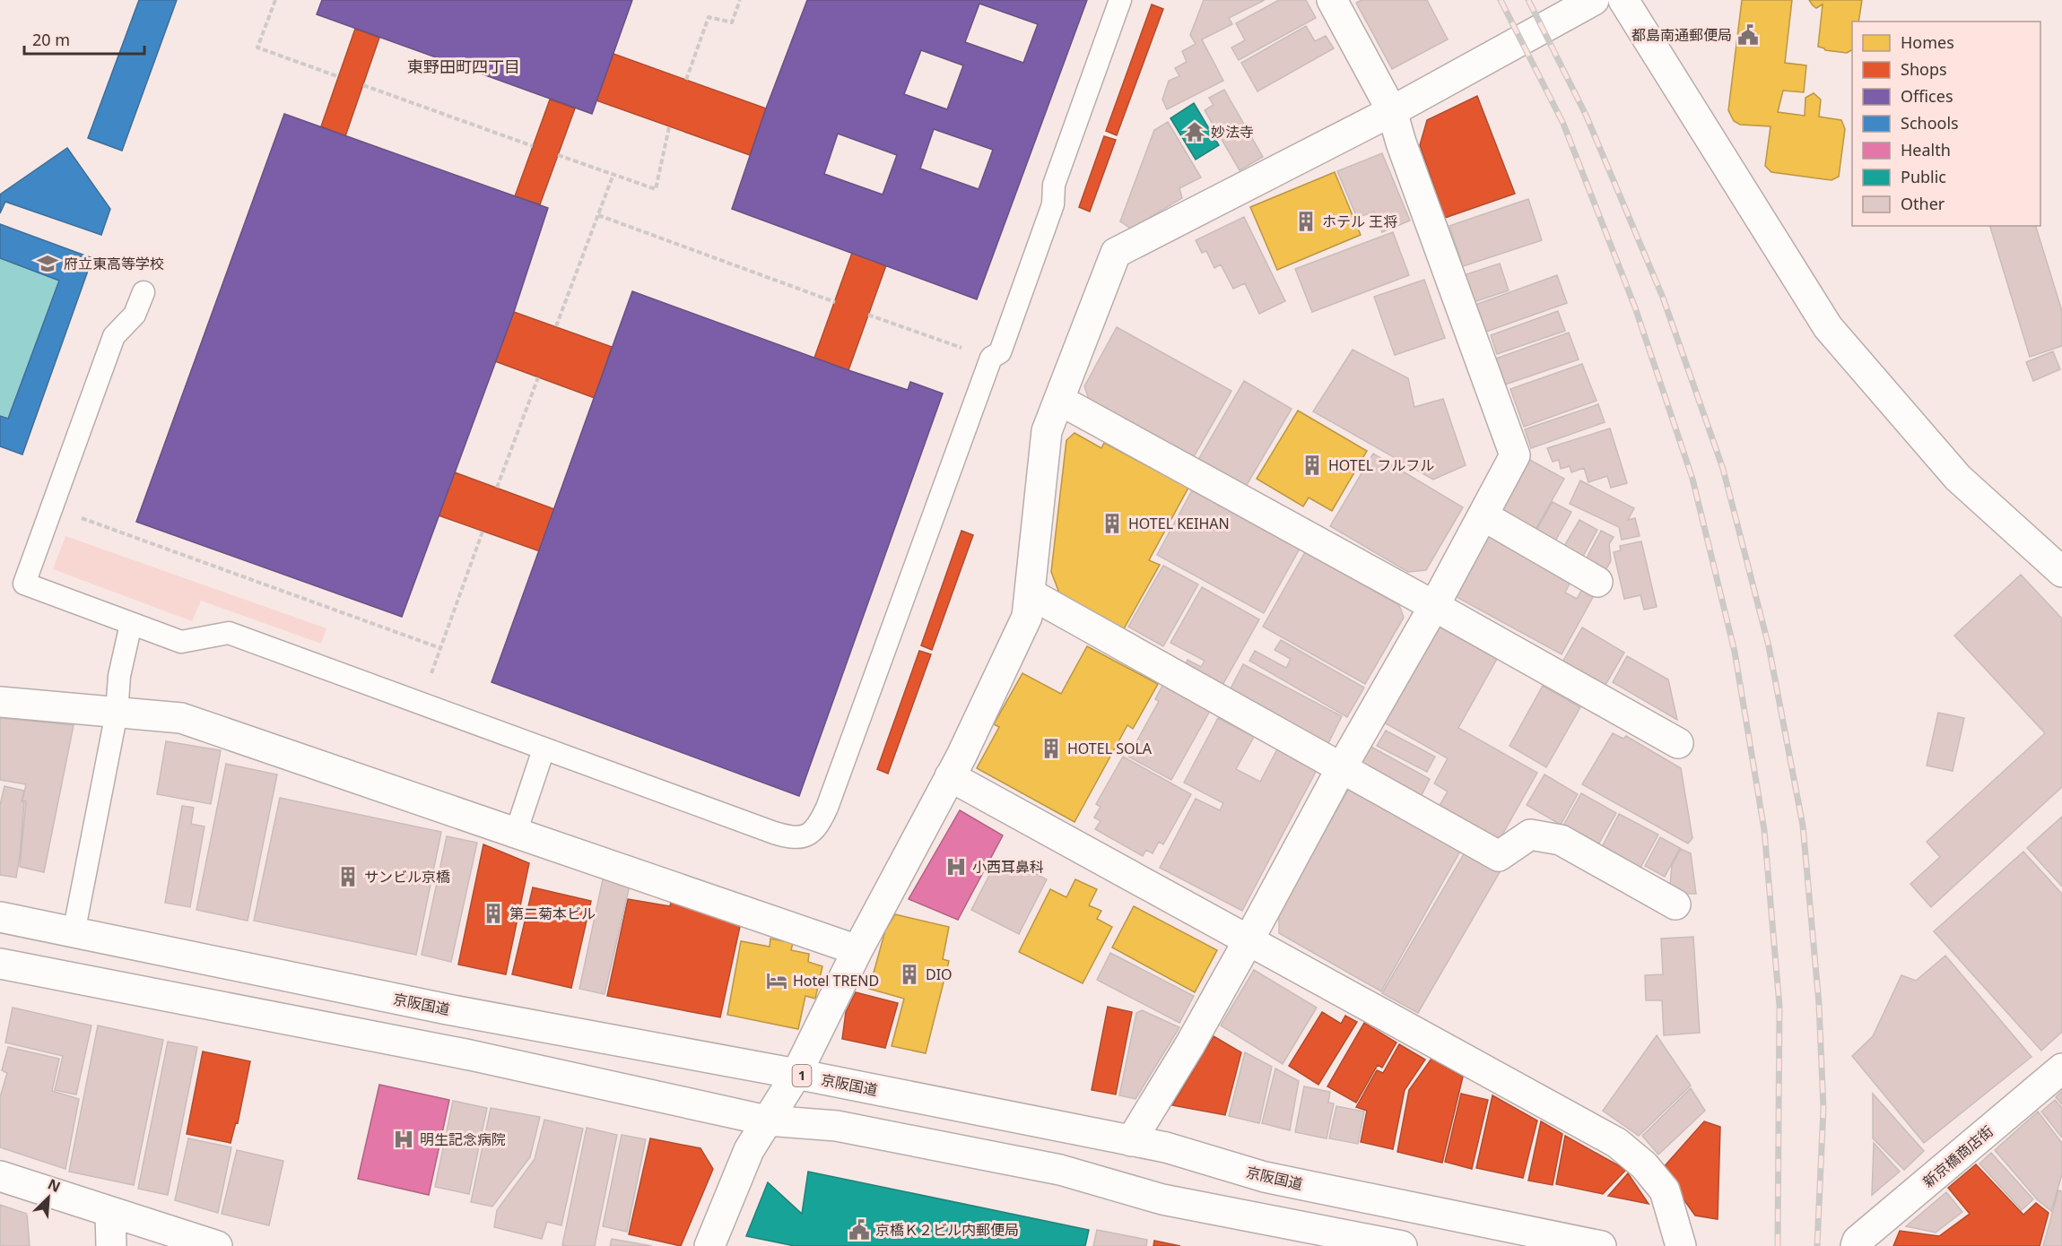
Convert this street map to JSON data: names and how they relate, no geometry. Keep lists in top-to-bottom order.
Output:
{
  "streets": {
    "main road": ["京阪国道", "1", "新京橋商店街"]
  },
  "districts": ["東野田町四丁目"],
  "places": {
    "public building": ["都島南通郵便局", "京橋Ｋ２ビル内郵便局"],
    "temple": ["妙法寺"],
    "building": [
      "ホテル 王将",
      "HOTEL フルフル",
      "HOTEL KEIHAN",
      "HOTEL SOLA",
      "サンビル京橋",
      "第二菊本ビル",
      "DIO"
    ],
    "school or university": ["府立東高等学校"],
    "hospital": ["小西耳鼻科", "明生記念病院"],
    "hotel": ["Hotel TREND"]
  },
  "legend": [
    "Homes",
    "Shops",
    "Offices",
    "Schools",
    "Health",
    "Public",
    "Other"
  ],
  "scale_bar": "20 m",
  "north": "top right"
}
